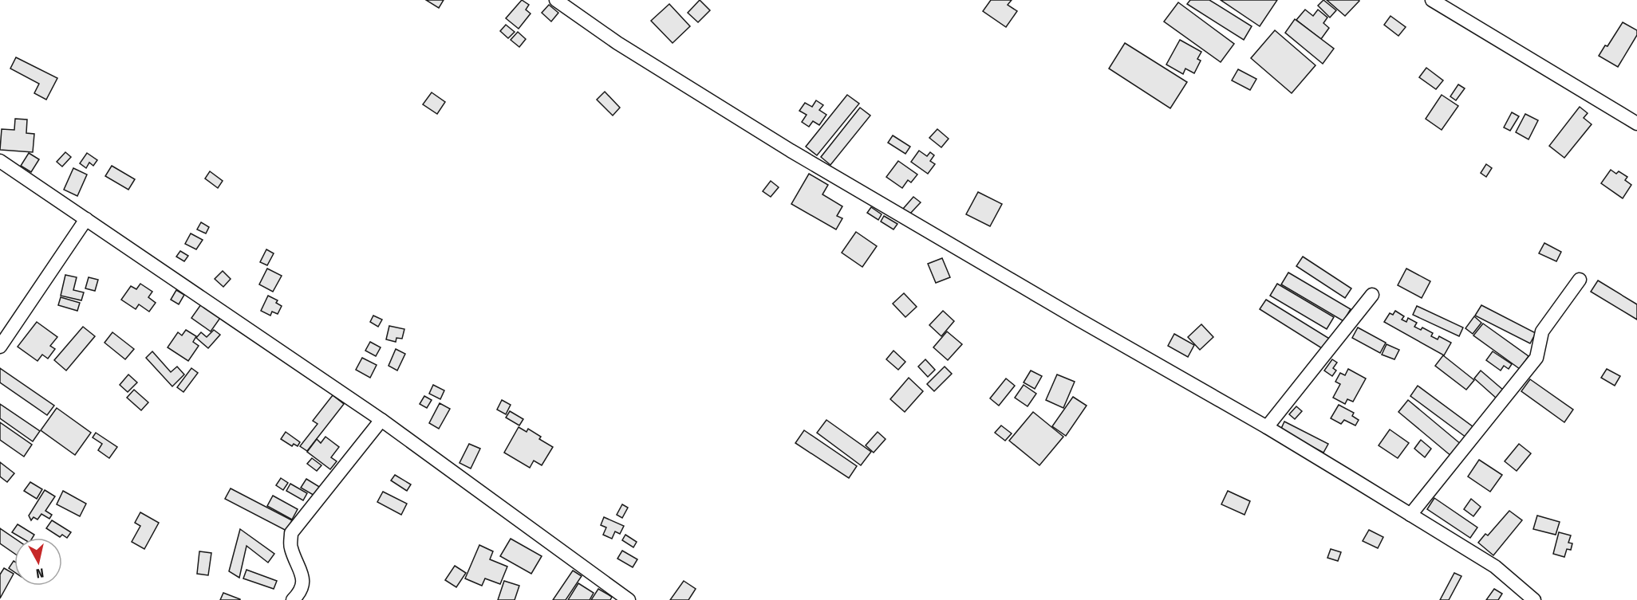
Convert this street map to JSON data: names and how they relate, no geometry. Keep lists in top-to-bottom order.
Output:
{
  "north": "bottom"
}
